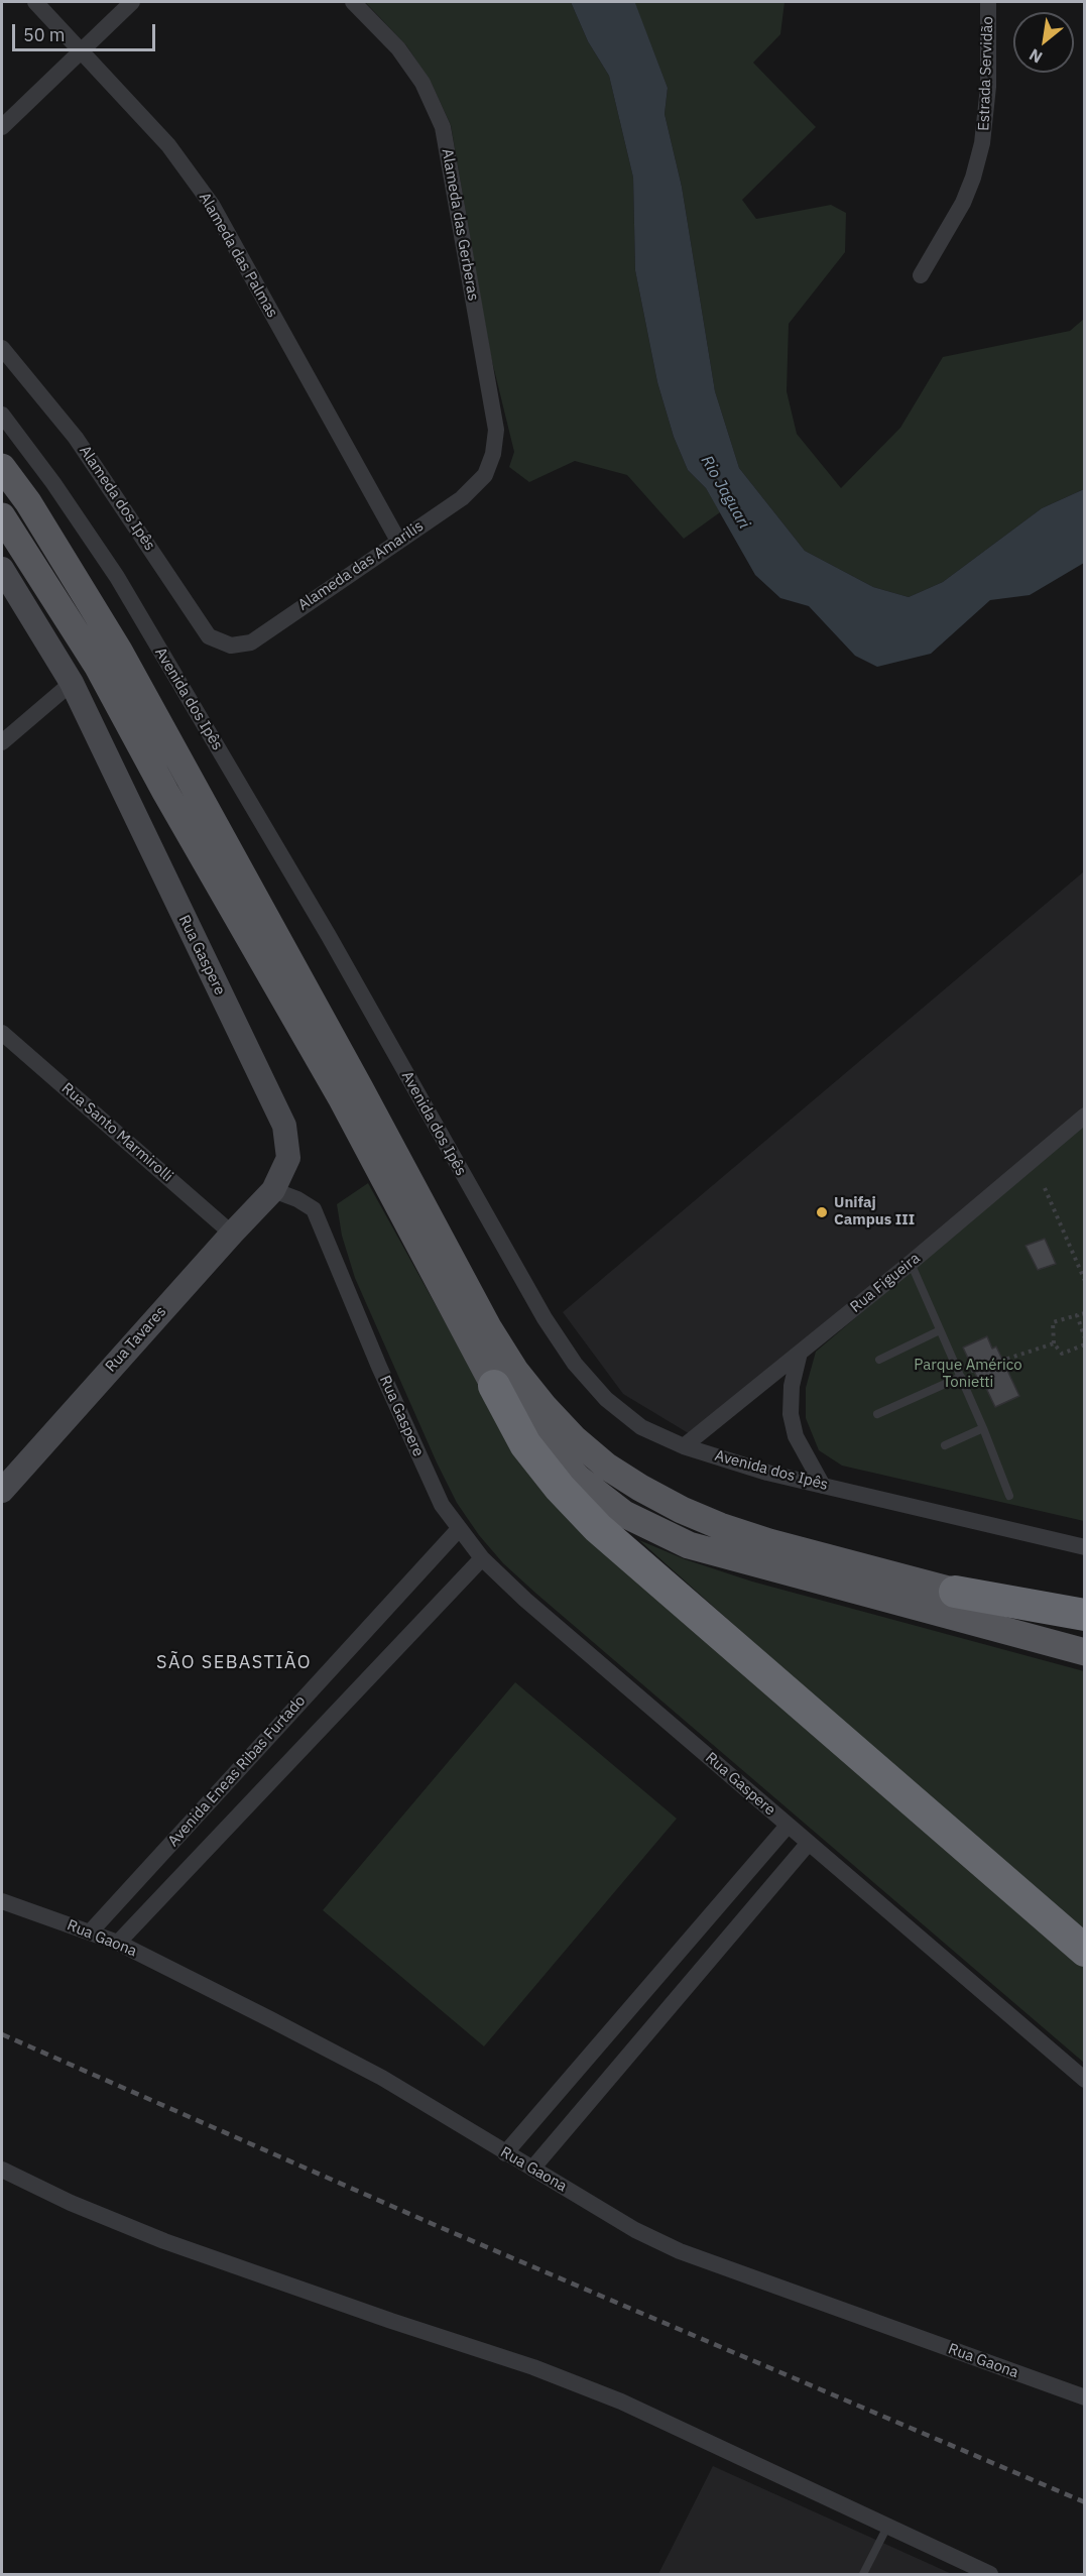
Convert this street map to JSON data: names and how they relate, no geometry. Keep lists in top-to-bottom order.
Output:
{
  "streets": {
    "street": [
      "Estrada Servidão",
      "Alameda das Gerberas",
      "Alameda das Palmas",
      "Alameda dos Ipês",
      "Alameda das Amarilis",
      "Avenida dos Ipês",
      "Rua Gaspere",
      "Rua Santo Marmirolli",
      "Rua Figueira",
      "Rua Tavares",
      "Avenida Eneas Ribas Furtado",
      "Rua Gaona"
    ]
  },
  "crossings": [
    ["Alameda das Gerberas", "Alameda das Amarilis"],
    ["Alameda das Palmas", "Alameda das Amarilis"],
    ["Alameda dos Ipês", "Alameda das Amarilis"],
    ["Avenida dos Ipês", "Rua Figueira"],
    ["Rua Gaspere", "Rua Tavares"],
    ["Rua Gaspere", "Avenida Eneas Ribas Furtado"],
    ["Rua Santo Marmirolli", "Rua Tavares"],
    ["Avenida Eneas Ribas Furtado", "Rua Gaona"]
  ],
  "districts": ["SÃO SEBASTIÃO"],
  "water": ["Rio Jaguari"],
  "parks": ["Parque Américo Tonietti"],
  "places": ["Unifaj Campus III"],
  "scale_bar": "50 m",
  "north": "bottom left"
}
